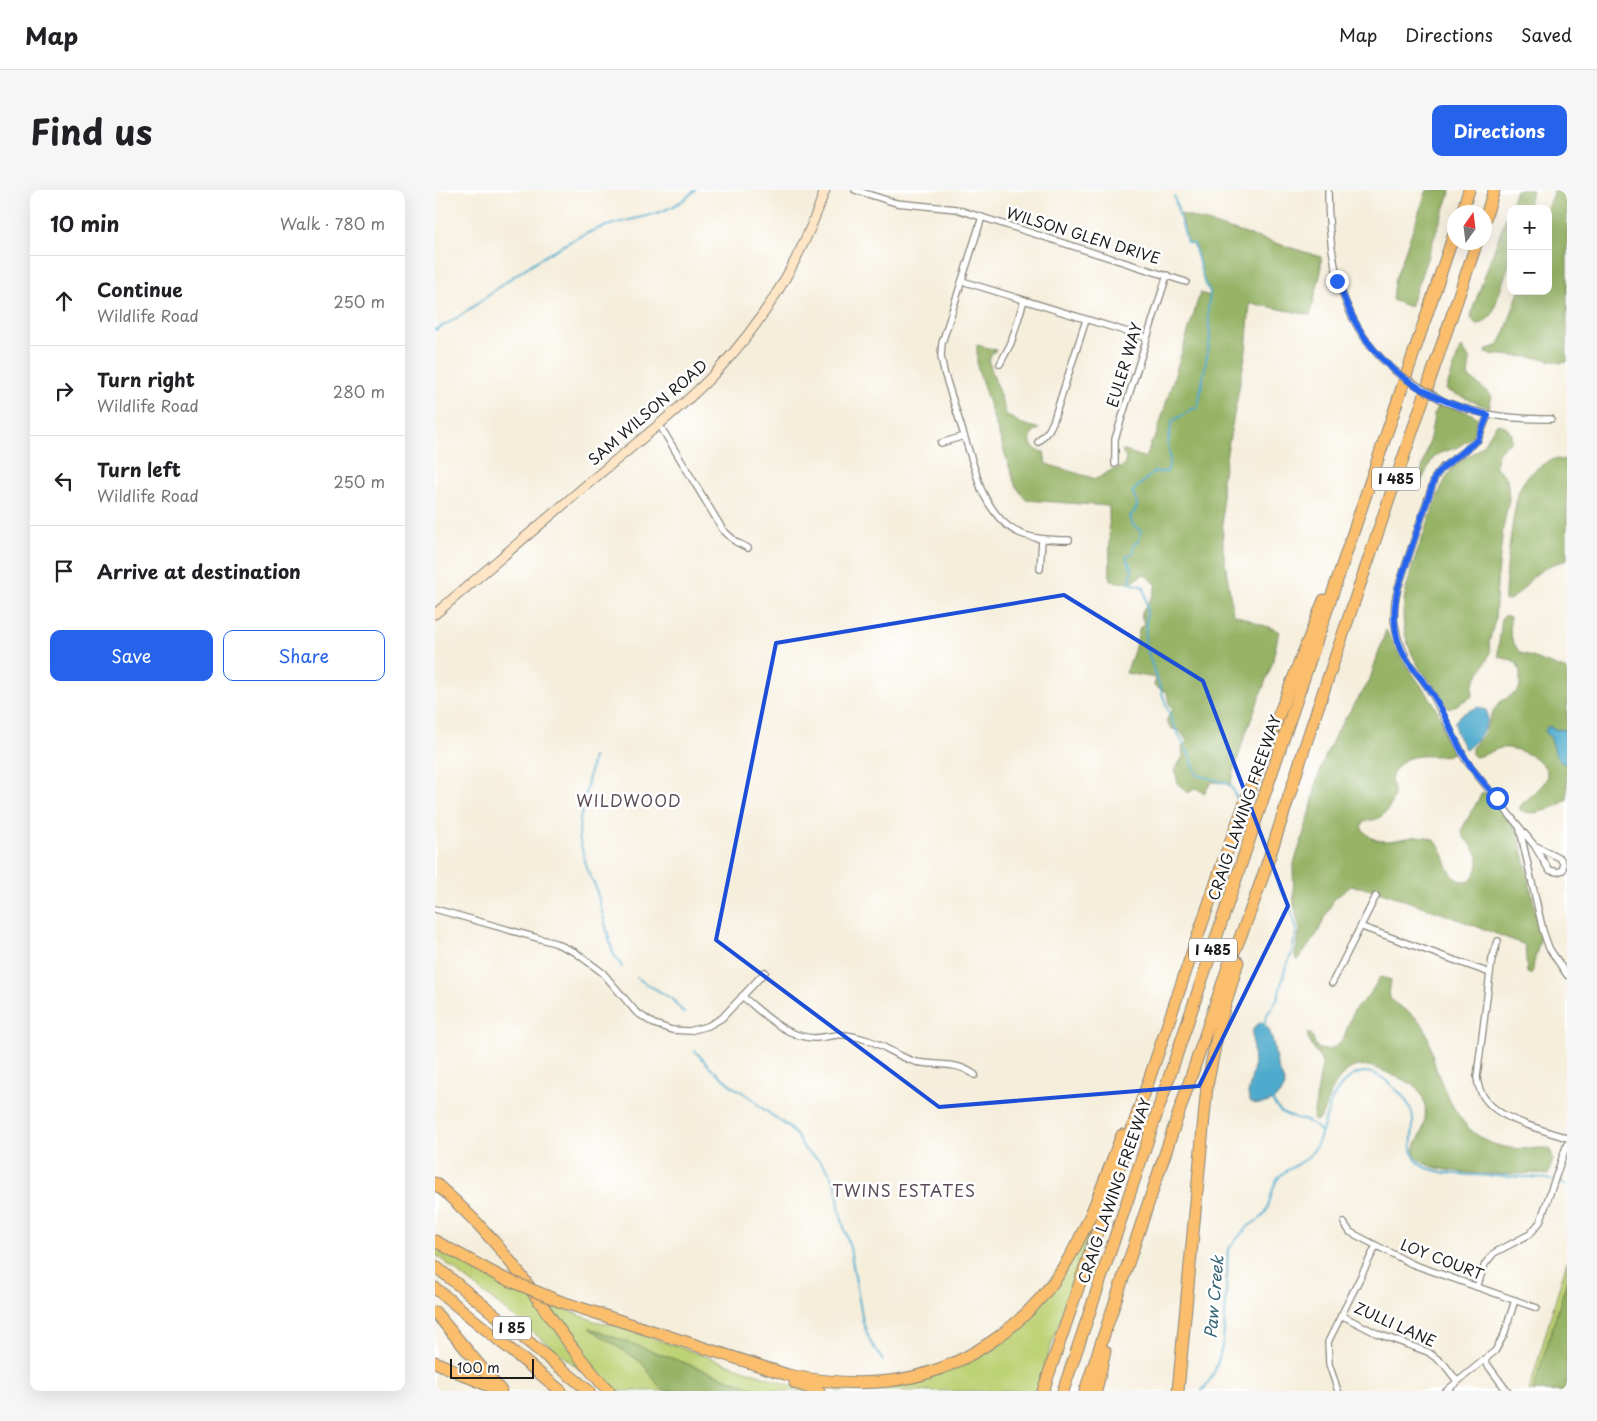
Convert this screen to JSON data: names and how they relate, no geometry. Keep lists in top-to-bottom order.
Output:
{
  "streets": {
    "highway": ["I 485", "CRAIG LAWING FREEWAY", "I 85"],
    "street": [
      "WILSON GLEN DRIVE",
      "EULER WAY",
      "SAM WILSON ROAD",
      "LOY COURT",
      "ZULLI LANE"
    ]
  },
  "crossings": [
    ["WILSON GLEN DRIVE", "EULER WAY"]
  ],
  "districts": ["WILDWOOD", "TWINS ESTATES"],
  "water": ["Paw Creek"],
  "scale_bar": "100 m",
  "north": "top",
  "page": {
    "header": "Map",
    "nav": ["Map", "Directions", "Saved"],
    "title": "Find us",
    "buttons": [
      "Directions",
      ["Save", "Share"]
    ],
    "heading": ["10 min", "Walk · 780 m"],
    "map_buttons": ["+", "−"],
    "list": [
      ["Continue", "Wildlife Road", "250 m"],
      ["Turn right", "Wildlife Road", "280 m"],
      ["Turn left", "Wildlife Road", "250 m"],
      "Arrive at destination"
    ],
    "scale": "100 m"
  }
}
